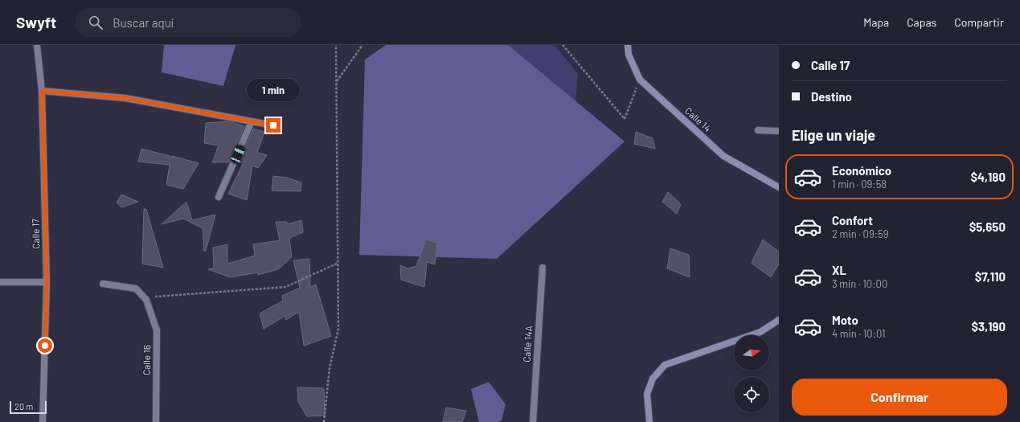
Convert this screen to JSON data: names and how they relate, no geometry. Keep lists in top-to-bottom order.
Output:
{
  "streets": {
    "street": [
      "Calle 14",
      "Calle 17",
      "Calle 14A",
      "Calle 16"
    ]
  },
  "scale_bar": "20 m",
  "north": "right",
  "page": {
    "header": "Swyft",
    "search": "Buscar aquí",
    "nav": ["Mapa", "Capas", "Compartir"],
    "banner": ["Calle 17", "Destino"],
    "bubble": "1 min",
    "heading": "Elige un viaje",
    "list": [
      {
        "name": "Económico",
        "note": "1 min · 09:58",
        "value": "$4,180"
      },
      {
        "name": "Confort",
        "note": "2 min · 09:59",
        "value": "$5,650"
      },
      {
        "name": "XL",
        "note": "3 min · 10:00",
        "value": "$7,110"
      },
      {
        "name": "Moto",
        "note": "4 min · 10:01",
        "value": "$3,190"
      }
    ],
    "buttons": "Confirmar",
    "scale": "20 m"
  }
}
